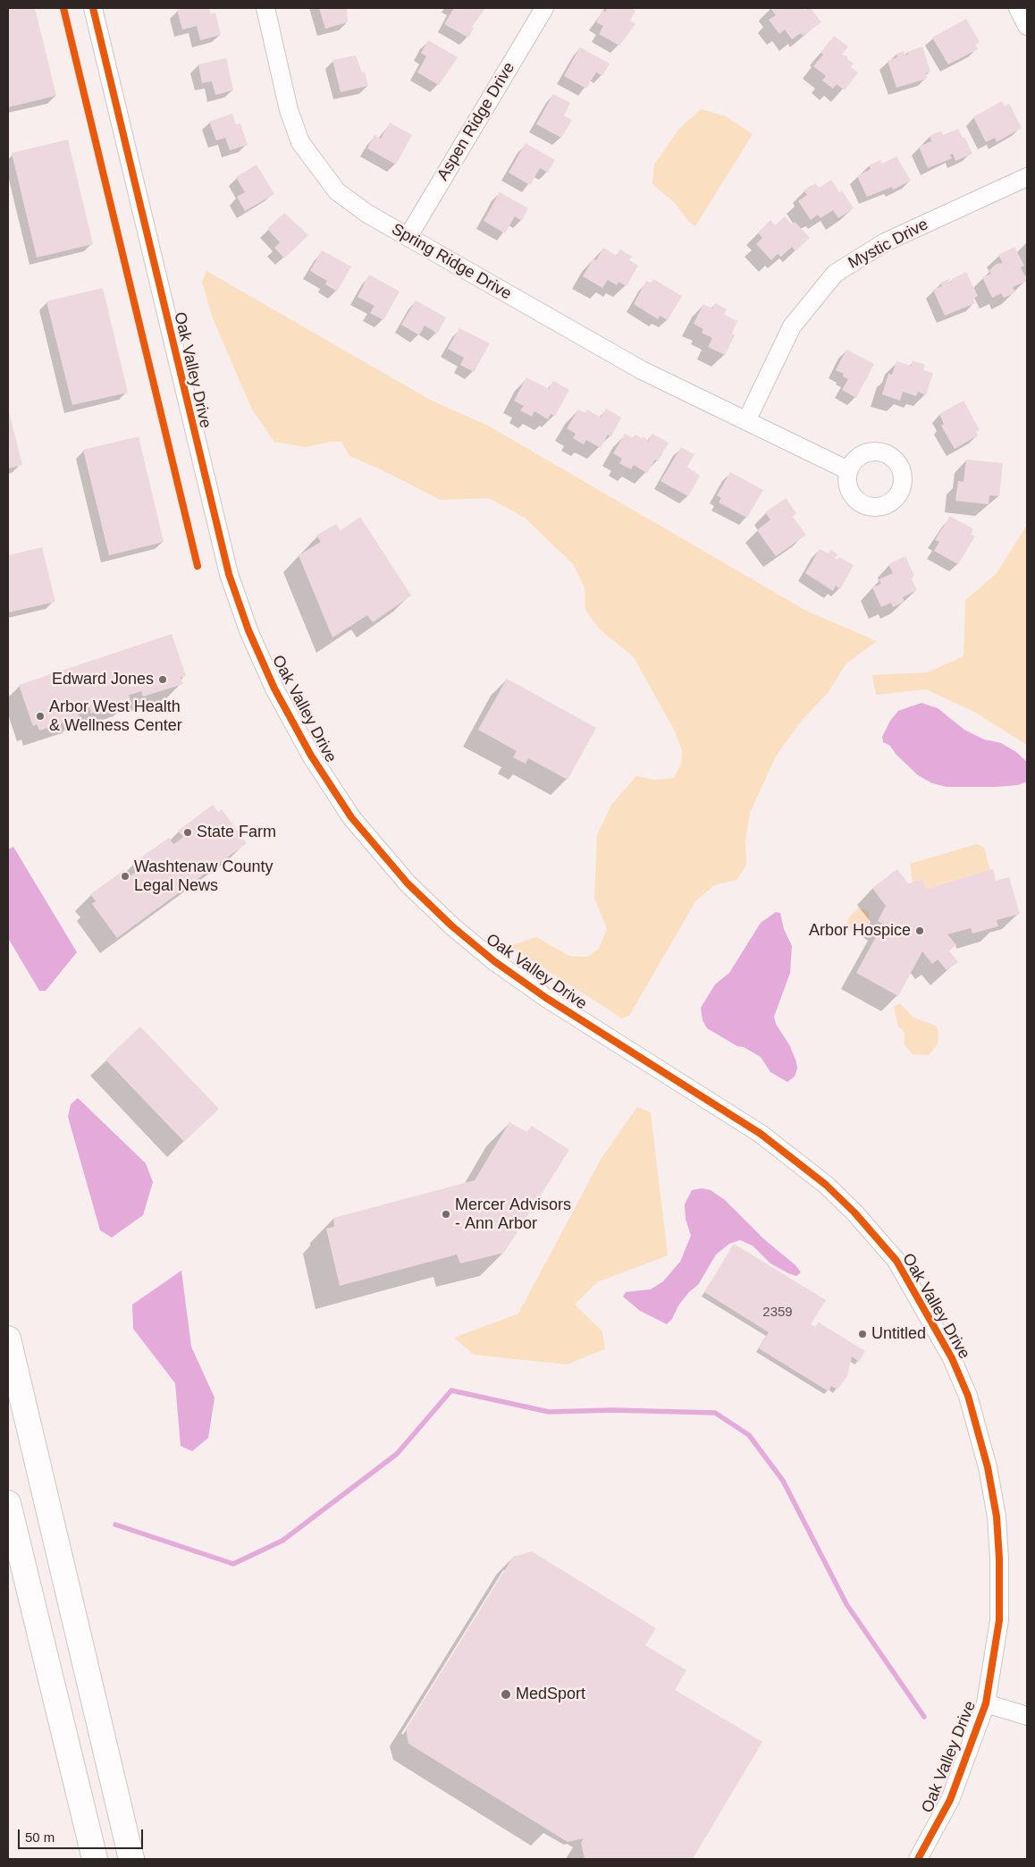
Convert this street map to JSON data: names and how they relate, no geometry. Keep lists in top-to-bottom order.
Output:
{
  "streets": {
    "street": [
      "Aspen Ridge Drive",
      "Mystic Drive",
      "Spring Ridge Drive",
      "Oak Valley Drive"
    ]
  },
  "crossings": [
    ["Aspen Ridge Drive", "Spring Ridge Drive"],
    ["Mystic Drive", "Spring Ridge Drive"]
  ],
  "places": [
    "Edward Jones",
    "Arbor West Health & Wellness Center",
    "State Farm",
    "Washtenaw County Legal News",
    "Arbor Hospice",
    "Mercer Advisors - Ann Arbor",
    "Untitled",
    "MedSport"
  ],
  "house_numbers": ["2359"],
  "scale_bar": "50 m"
}
